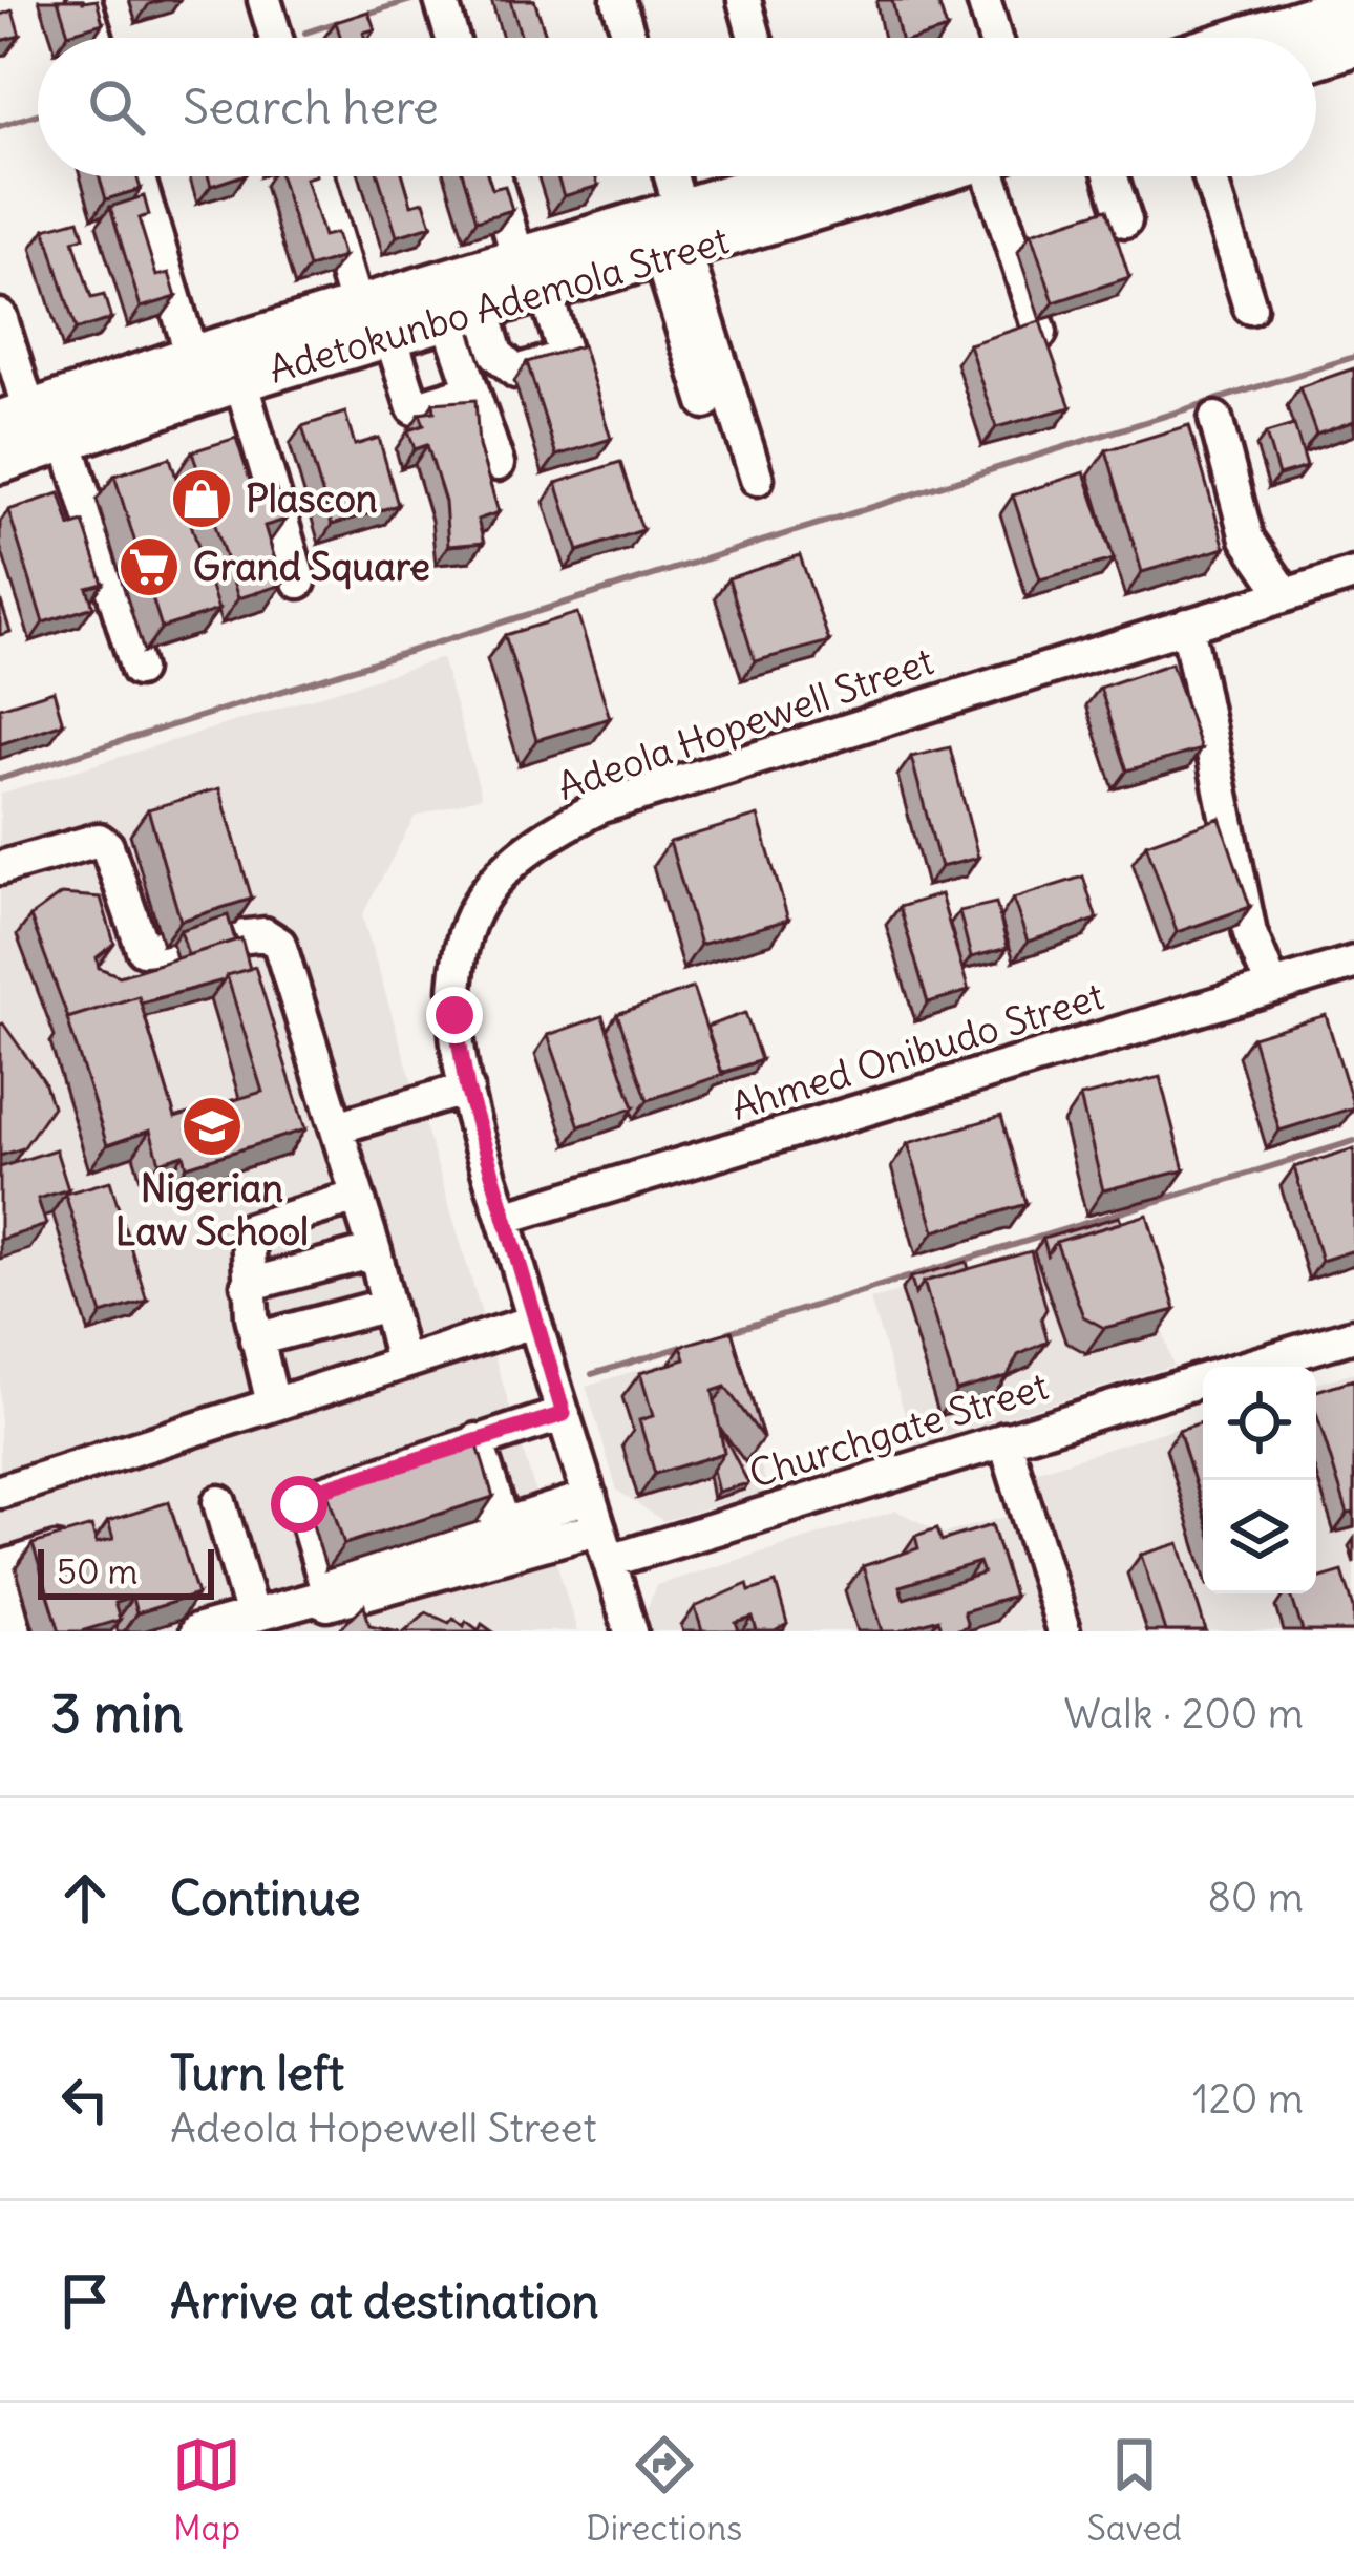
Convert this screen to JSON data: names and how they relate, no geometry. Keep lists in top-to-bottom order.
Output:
{
  "streets": {
    "main road": ["Adetokunbo Ademola Street"],
    "street": ["Adeola Hopewell Street", "Ahmed Onibudo Street", "Churchgate Street"]
  },
  "crossings": [
    ["Adeola Hopewell Street", "Ahmed Onibudo Street"],
    ["Adeola Hopewell Street", "Churchgate Street"]
  ],
  "places": {
    "shop": ["Plascon"],
    "supermarket": ["Grand Square"],
    "school or university": ["Nigerian Law School"]
  },
  "scale_bar": "50 m",
  "page": {
    "search": "Search here",
    "scale": "50 m",
    "heading": ["3 min", "Walk · 200 m"],
    "list": [
      ["Continue", "80 m"],
      ["Turn left", "Adeola Hopewell Street", "120 m"],
      "Arrive at destination"
    ],
    "nav": ["Map", "Directions", "Saved"]
  }
}
